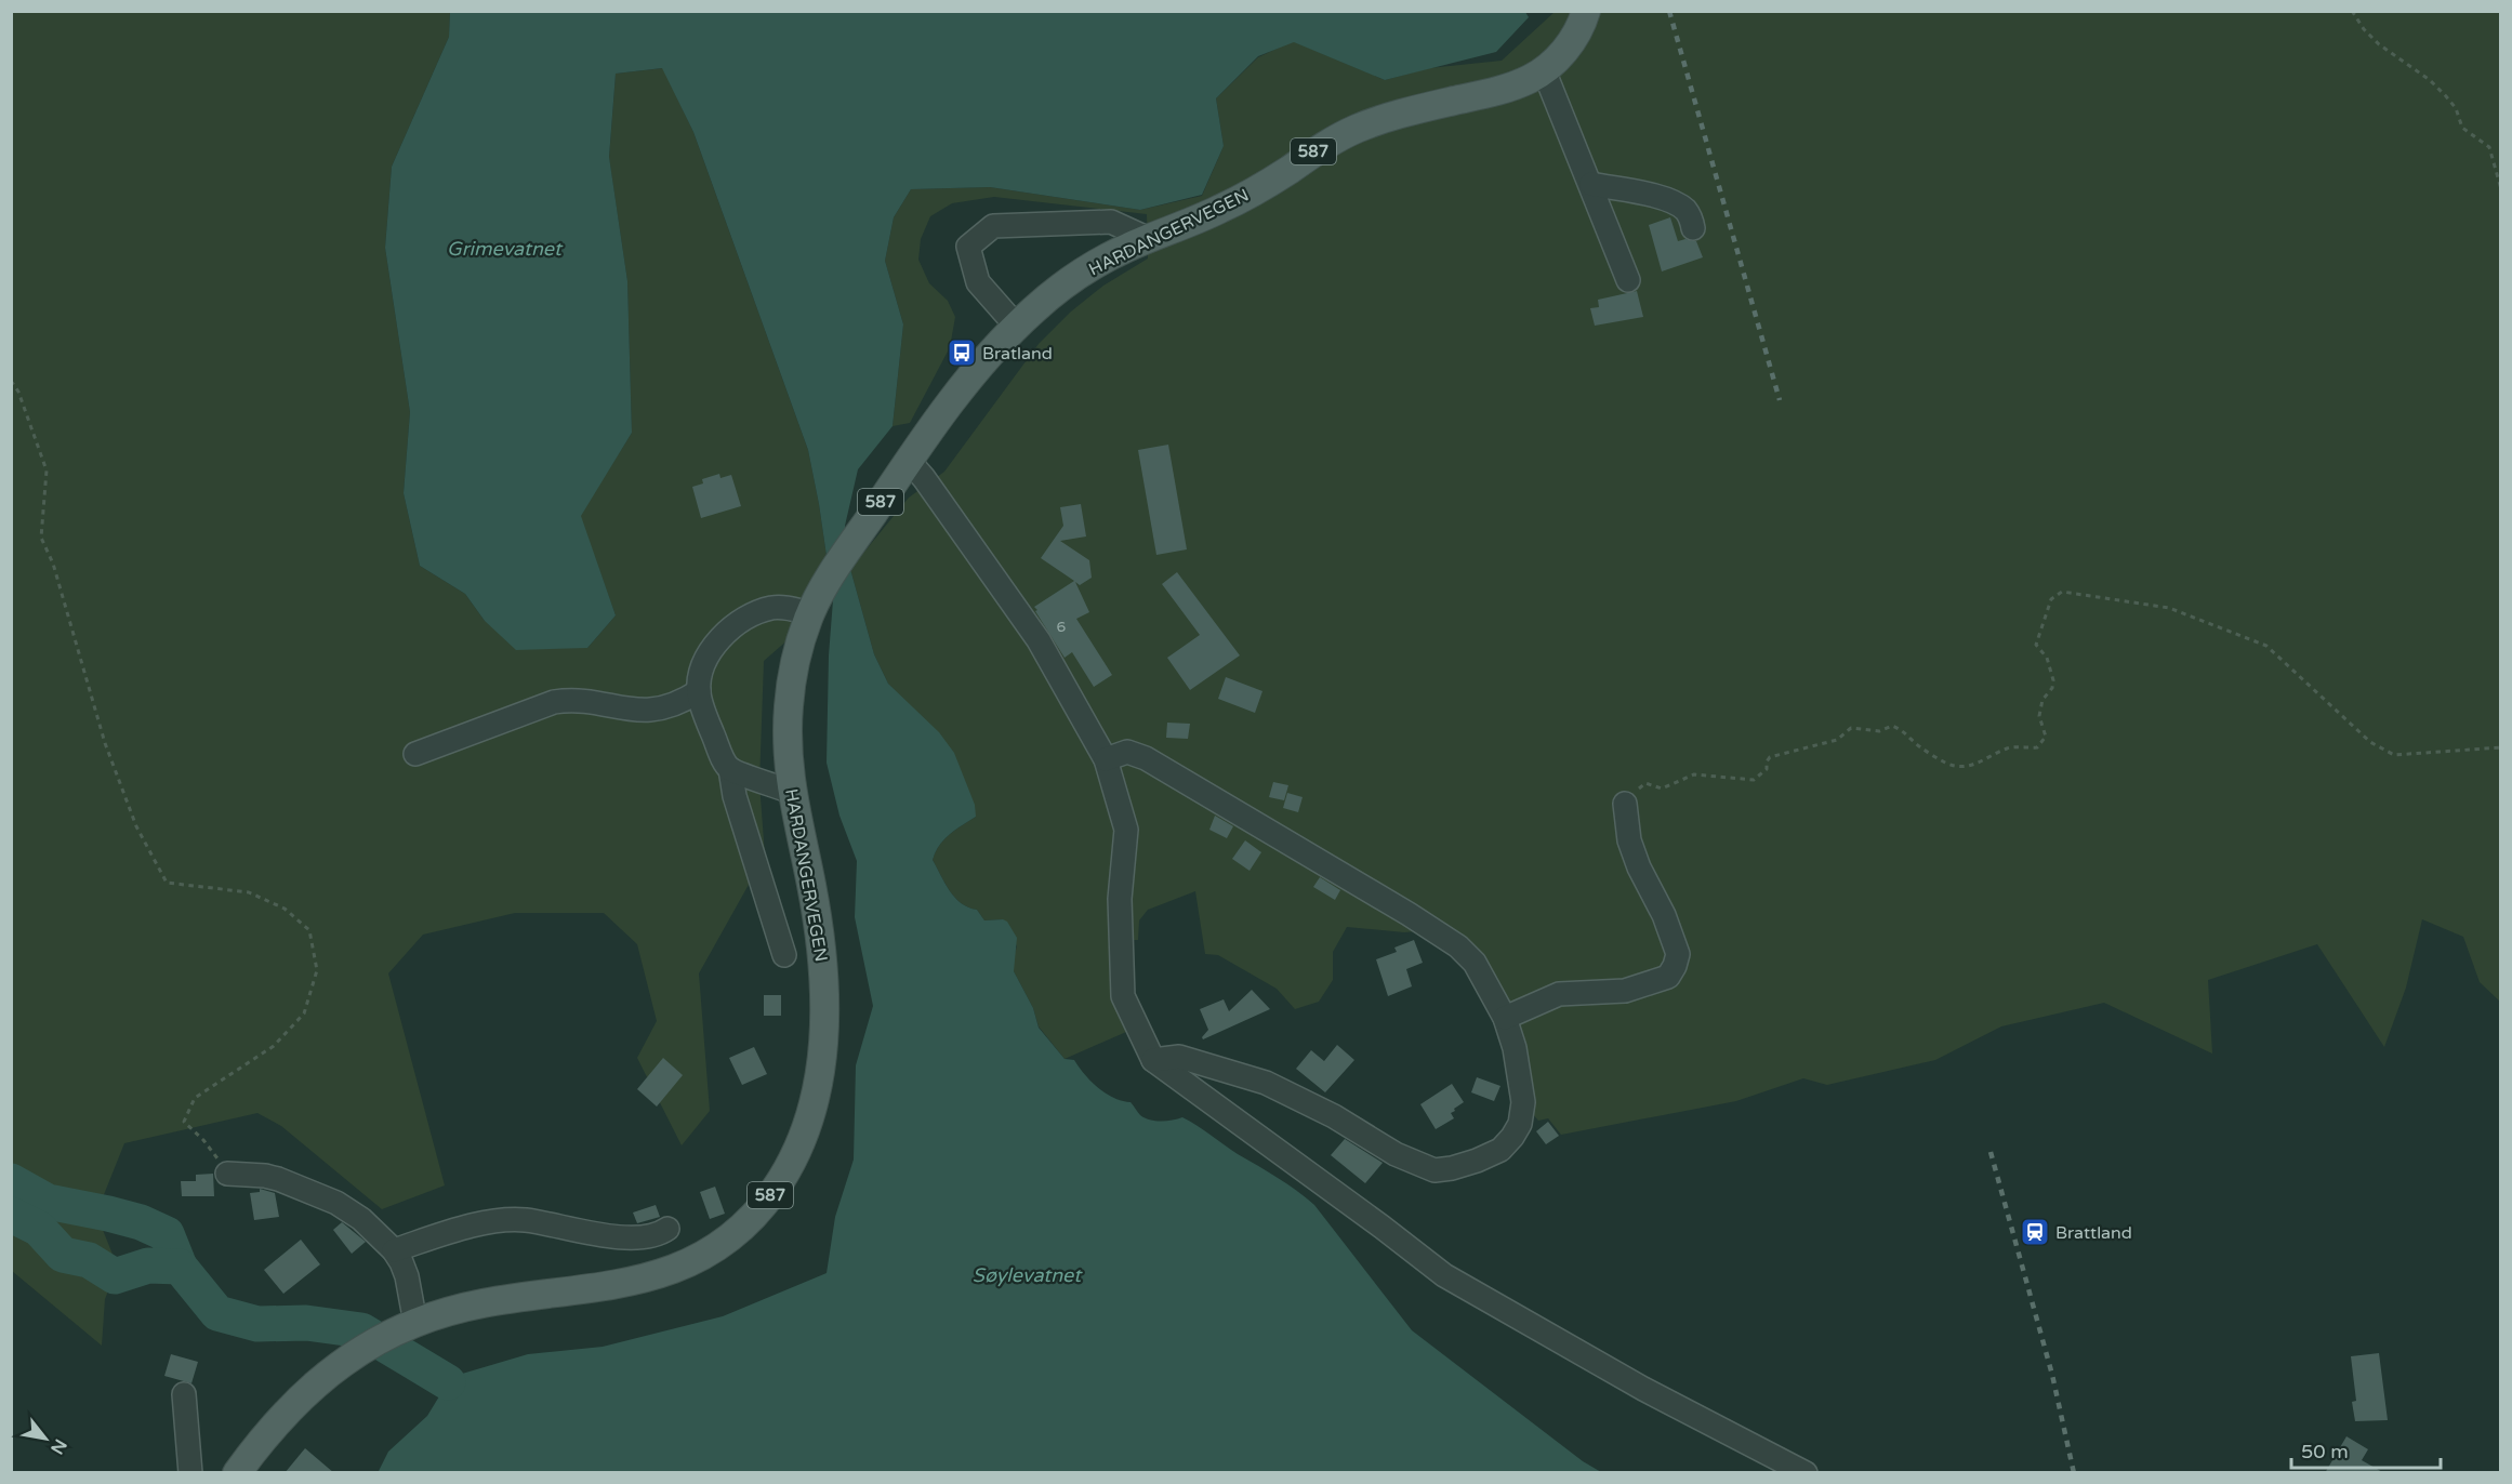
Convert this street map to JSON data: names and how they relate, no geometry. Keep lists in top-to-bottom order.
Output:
{
  "streets": {
    "main road": ["587", "HARDANGERVEGEN"]
  },
  "water": ["Grimevatnet", "Søylevatnet"],
  "places": {
    "bus stop": ["Bratland"],
    "station": ["Brattland"]
  },
  "house_numbers": ["6"],
  "scale_bar": "50 m",
  "north": "bottom right"
}
